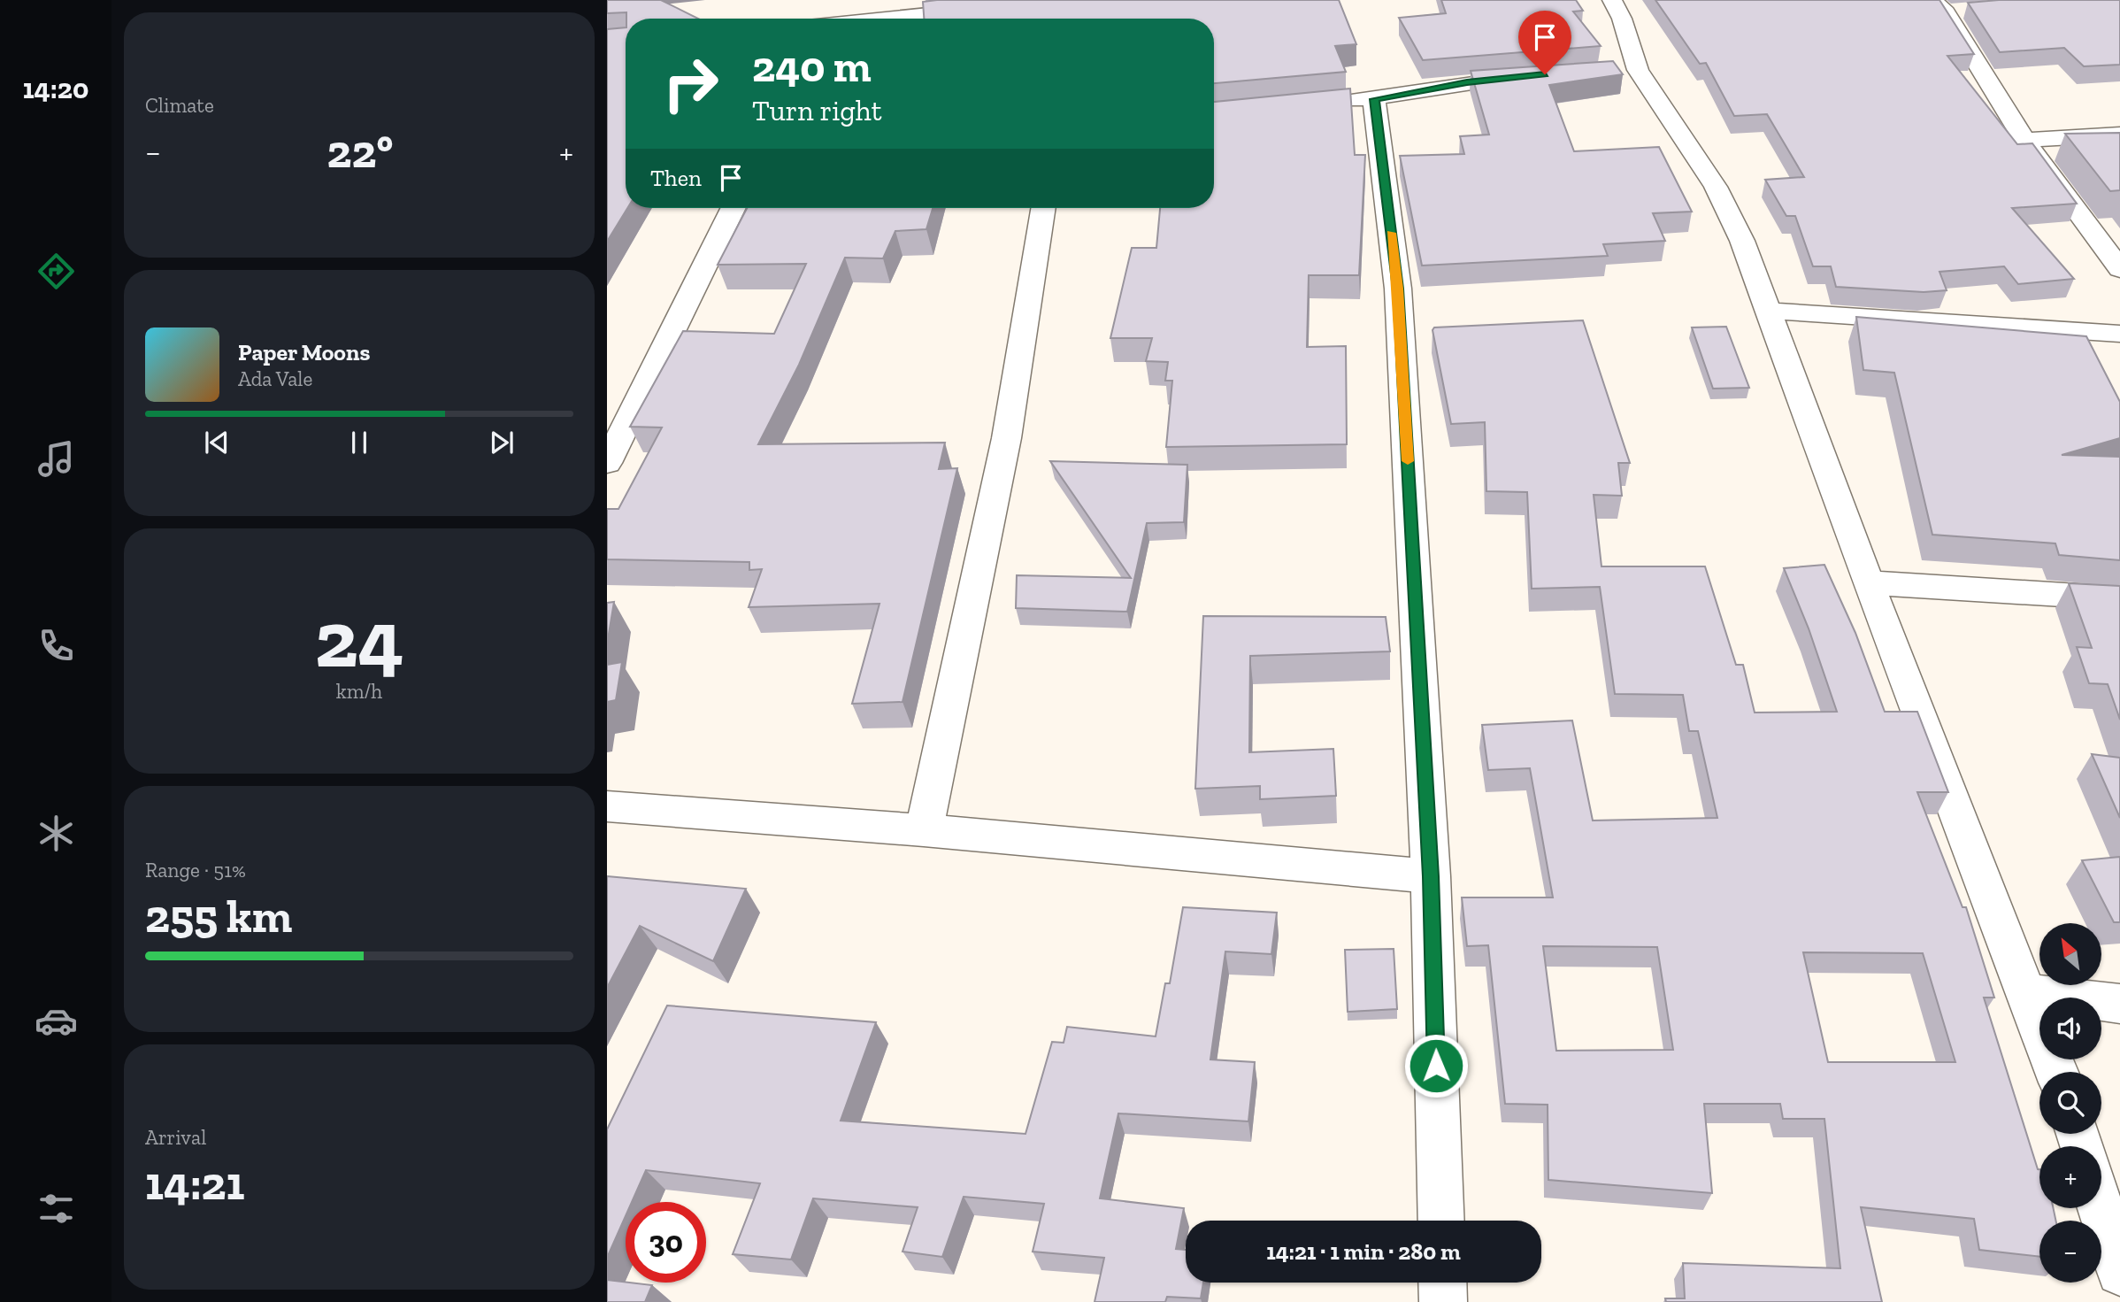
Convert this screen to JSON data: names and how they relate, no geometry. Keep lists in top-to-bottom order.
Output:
{
  "north": "top left",
  "page": {
    "tabs": "14:20",
    "tile": [
      "Climate",
      ["24", "km/h"],
      ["Range · 51%", "255 km"],
      ["Arrival", "14:21"]
    ],
    "turn": ["240 m", "Turn right"],
    "heat": ["−", "22°", "+"],
    "then": "Then",
    "song": ["Paper Moons", "Ada Vale"],
    "map_buttons": ["+", "−"],
    "limit": "30",
    "trip": "14:21 · 1 min · 280 m"
  }
}
